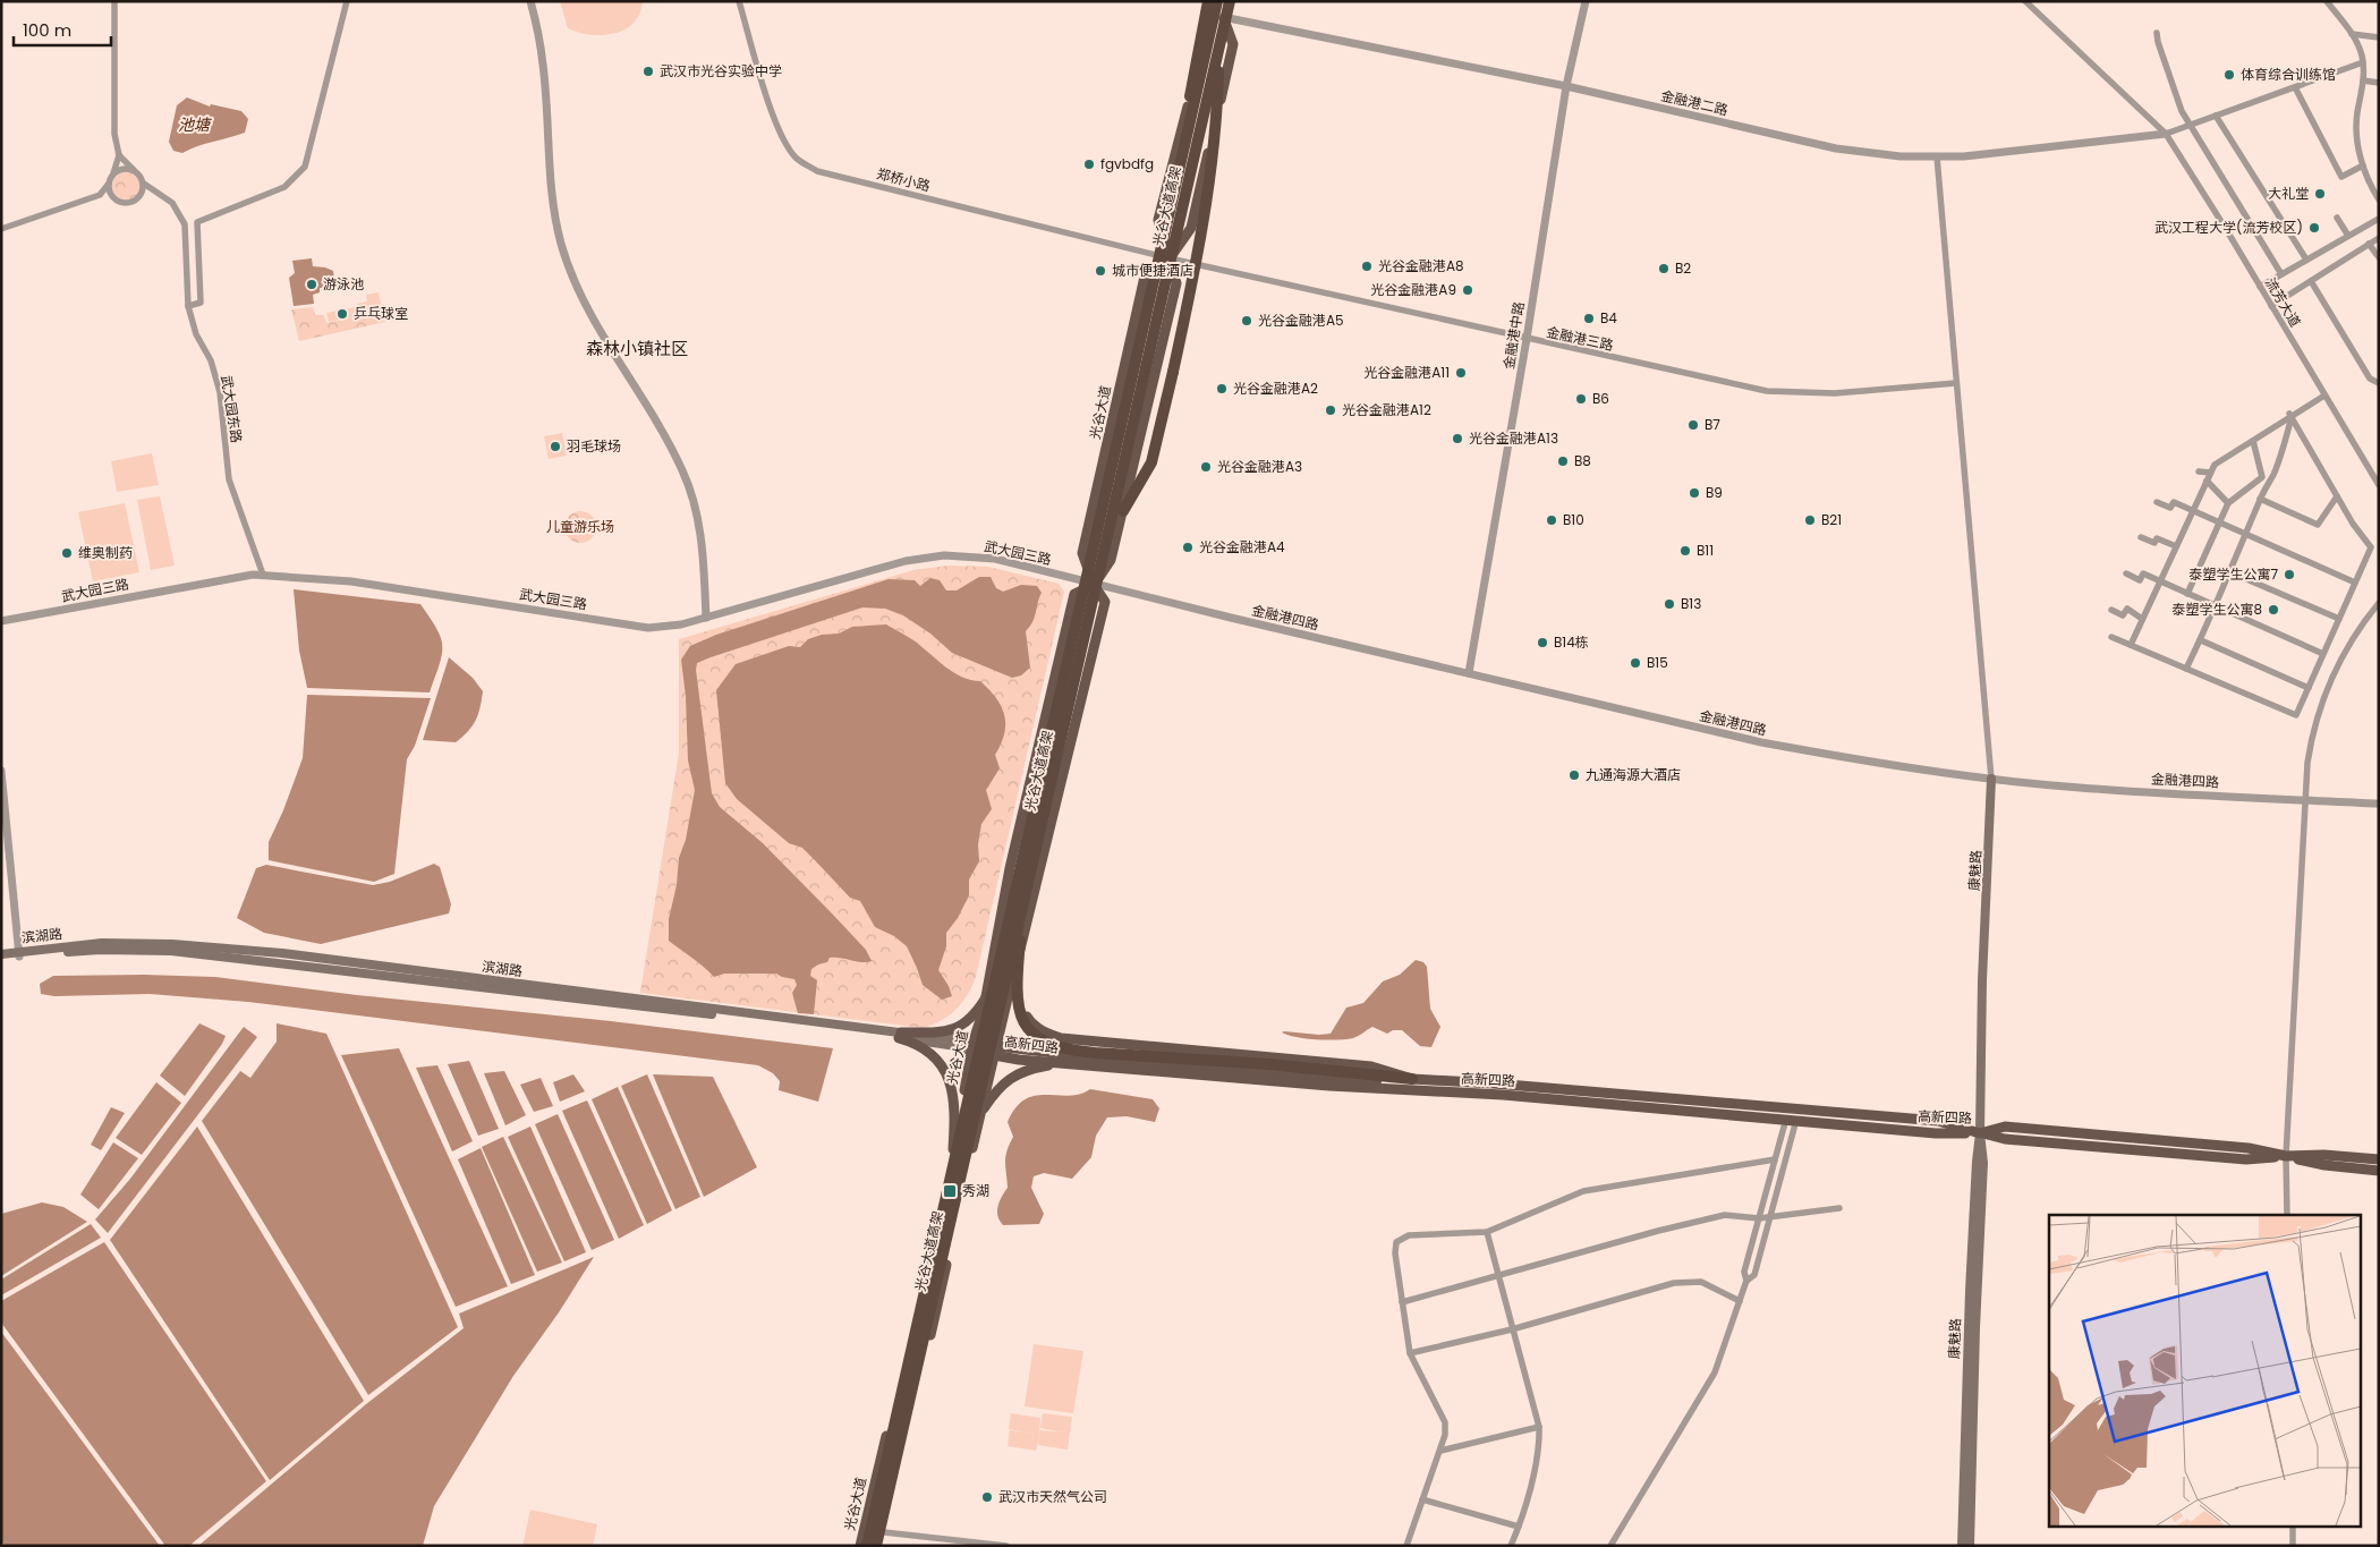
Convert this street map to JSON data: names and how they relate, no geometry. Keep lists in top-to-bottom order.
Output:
{
  "streets": {
    "highway": ["光谷大道高架"],
    "main road": [
      "光谷大道",
      "康魅路",
      "滨湖路",
      "高新四路"
    ],
    "street": [
      "金融港二路",
      "郑桥小路",
      "流芳大道",
      "金融港中路",
      "金融港三路",
      "武大园东路",
      "武大园三路",
      "金融港四路"
    ]
  },
  "crossings": [
    ["金融港二路", "流芳大道"],
    ["金融港二路", "金融港中路"],
    ["金融港二路", "光谷大道"],
    ["郑桥小路", "金融港三路"],
    ["郑桥小路", "光谷大道"],
    ["光谷大道高架", "光谷大道"],
    ["金融港中路", "金融港三路"],
    ["金融港中路", "金融港四路"],
    ["金融港三路", "光谷大道"],
    ["武大园东路", "武大园三路"],
    ["光谷大道", "武大园三路"],
    ["光谷大道", "金融港四路"],
    ["光谷大道", "滨湖路"],
    ["光谷大道", "高新四路"],
    ["武大园三路", "金融港四路"],
    ["金融港四路", "康魅路"],
    ["康魅路", "高新四路"],
    ["滨湖路", "高新四路"]
  ],
  "districts": ["森林小镇社区"],
  "water": ["池塘"],
  "parks": ["儿童游乐场"],
  "places": {
    "other": [
      "武汉市光谷实验中学",
      "体育综合训练馆",
      "fgvbdfg",
      "大礼堂",
      "武汉工程大学(流芳校区)",
      "光谷金融港A8",
      "B2",
      "城市便捷酒店",
      "游泳池",
      "光谷金融港A9",
      "乒乓球室",
      "B4",
      "光谷金融港A5",
      "光谷金融港A11",
      "光谷金融港A2",
      "B6",
      "光谷金融港A12",
      "B7",
      "光谷金融港A13",
      "羽毛球场",
      "B8",
      "光谷金融港A3",
      "B9",
      "B10",
      "B21",
      "光谷金融港A4",
      "B11",
      "维奥制药",
      "泰塑学生公寓7",
      "B13",
      "泰塑学生公寓8",
      "B14栋",
      "B15",
      "九通海源大酒店",
      "武汉市天然气公司"
    ],
    "transit": ["秀湖"]
  },
  "scale_bar": "100 m"
}
